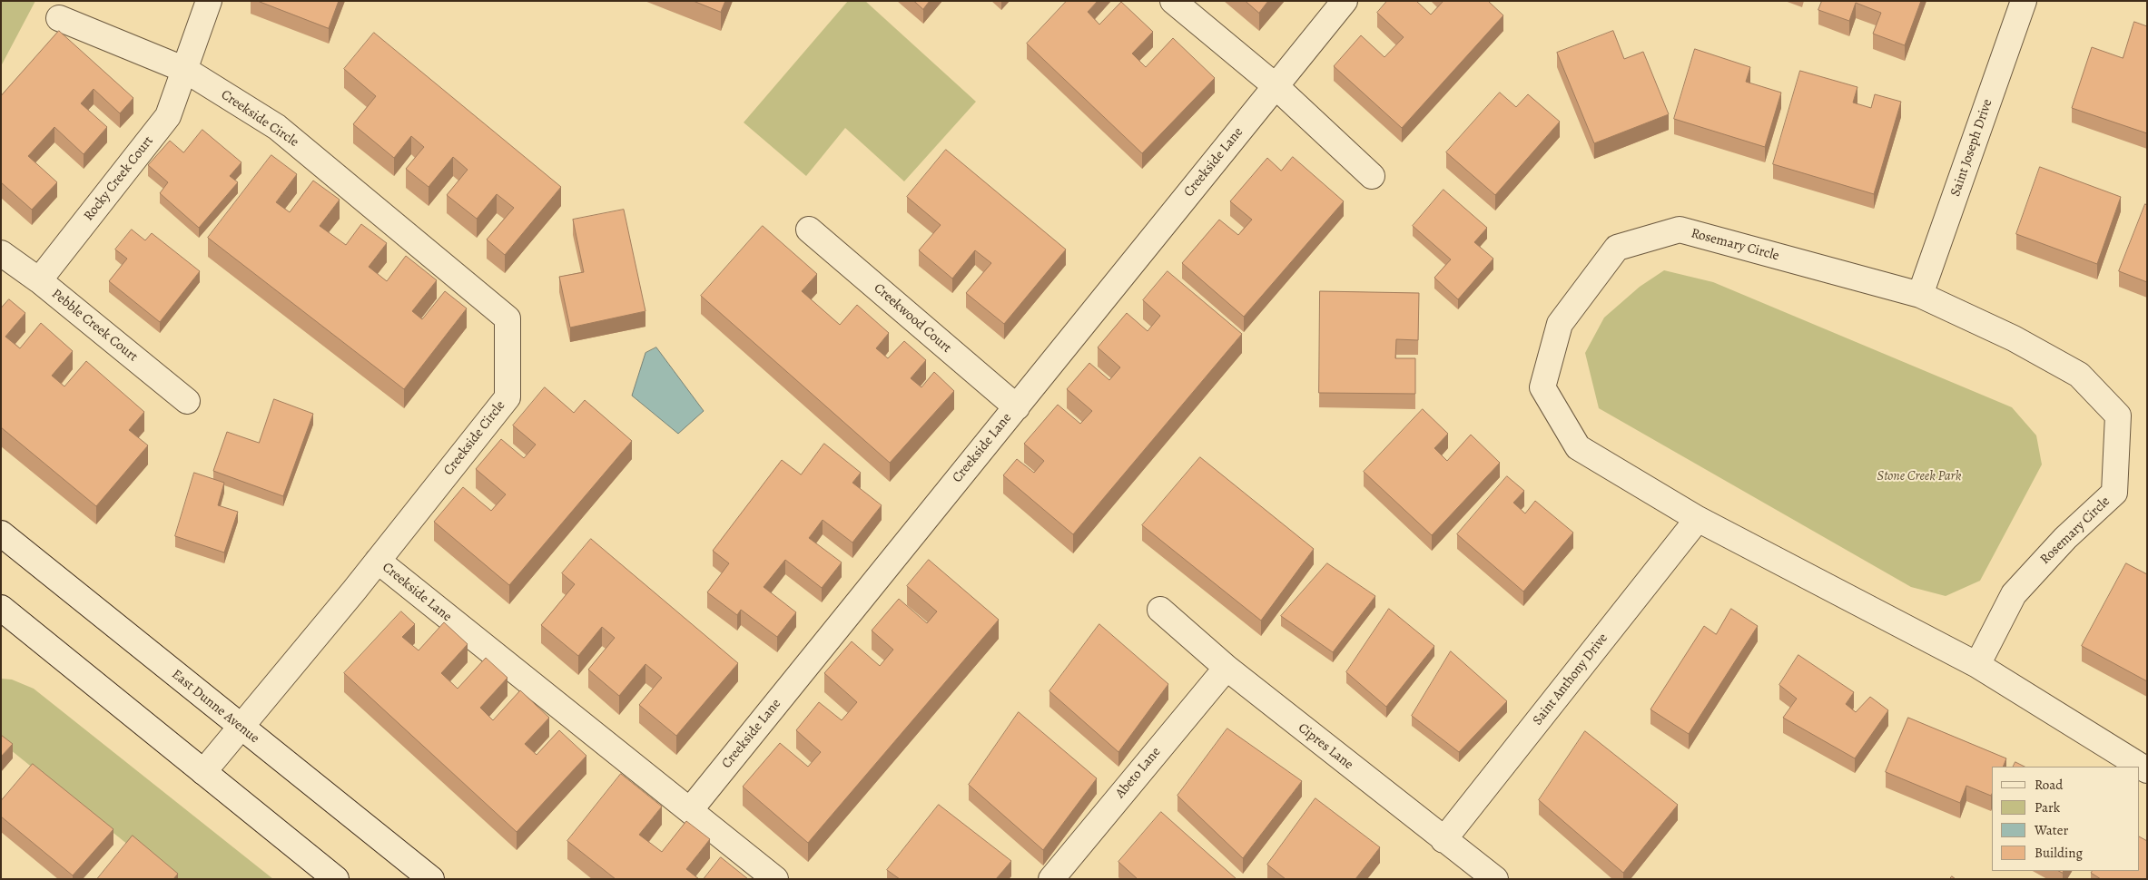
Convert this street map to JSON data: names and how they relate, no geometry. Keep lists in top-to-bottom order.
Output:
{
  "streets": {
    "street": [
      "Creekside Circle",
      "Saint Joseph Drive",
      "Creekside Lane",
      "Rocky Creek Court",
      "Rosemary Circle",
      "Creekwood Court",
      "Pebble Creek Court",
      "Saint Anthony Drive",
      "East Dunne Avenue",
      "Cipres Lane",
      "Abeto Lane"
    ]
  },
  "crossings": [
    ["Creekside Circle", "Creekside Lane"],
    ["Creekside Circle", "Rocky Creek Court"],
    ["Creekside Circle", "East Dunne Avenue"],
    ["Saint Joseph Drive", "Rosemary Circle"],
    ["Creekside Lane", "Creekwood Court"],
    ["Rocky Creek Court", "Pebble Creek Court"],
    ["Rosemary Circle", "Saint Anthony Drive"],
    ["Saint Anthony Drive", "Cipres Lane"],
    ["Cipres Lane", "Abeto Lane"]
  ],
  "parks": ["Stone Creek Park"],
  "legend": [
    "Road",
    "Park",
    "Water",
    "Building"
  ]
}
